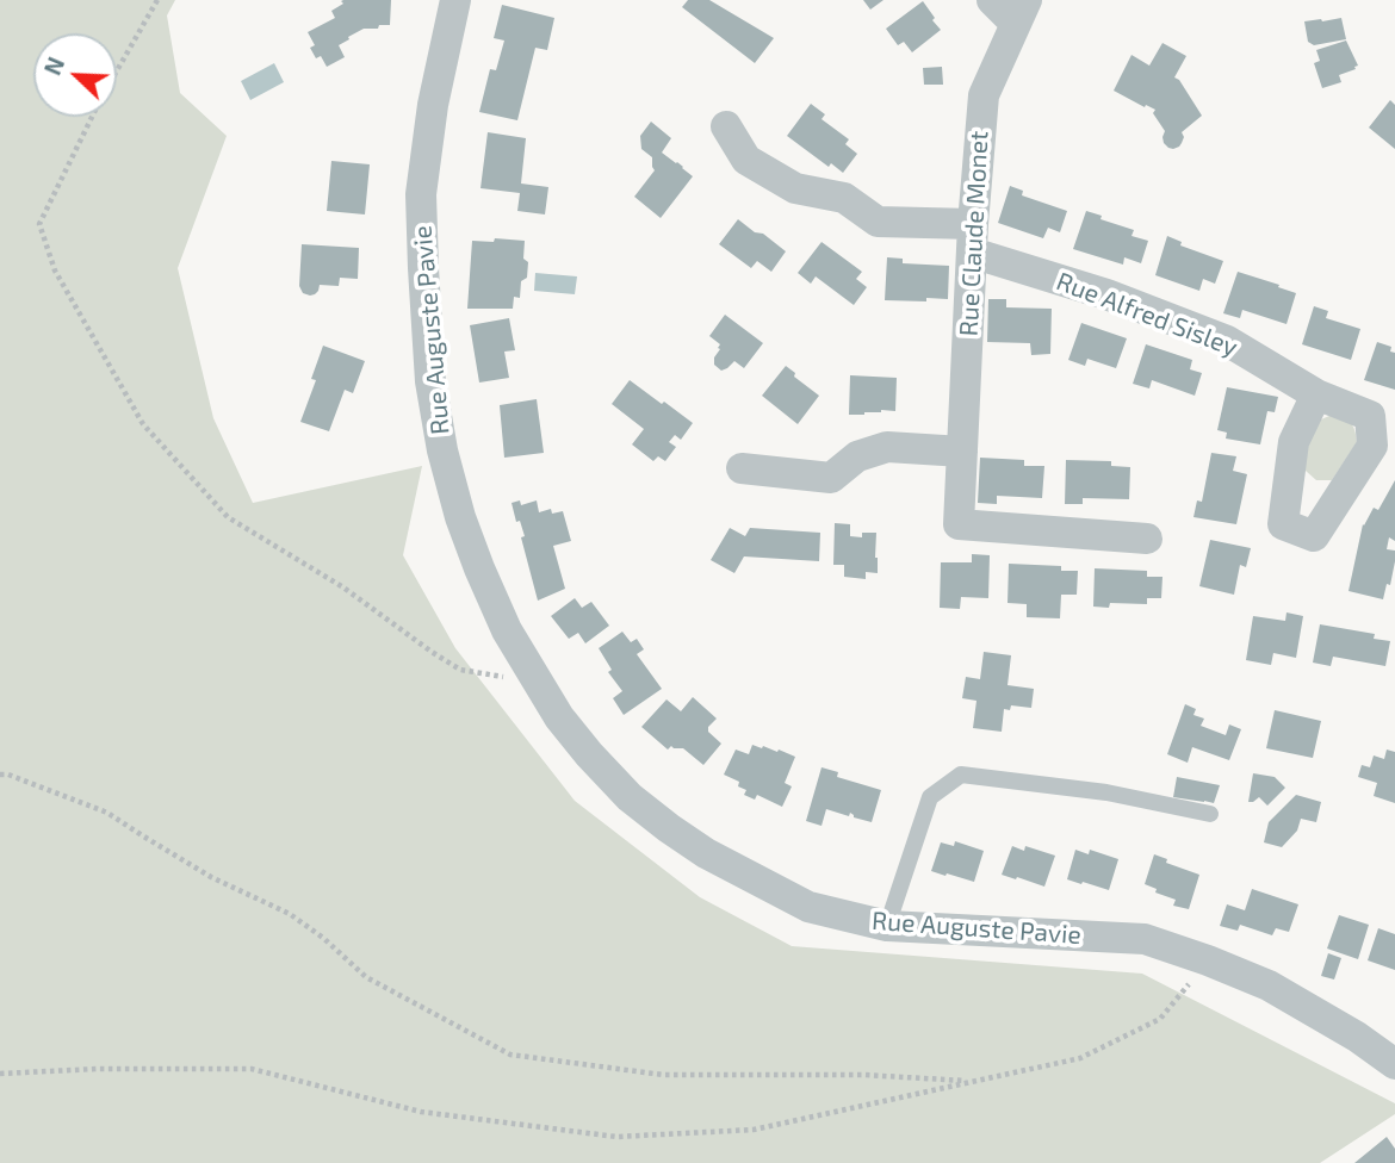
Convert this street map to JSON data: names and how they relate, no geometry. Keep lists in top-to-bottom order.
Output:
{
  "streets": {
    "street": ["Rue Claude Monet", "Rue Alfred Sisley", "Rue Auguste Pavie"]
  },
  "crossings": [
    ["Rue Claude Monet", "Rue Alfred Sisley"]
  ],
  "north": "top left"
}
